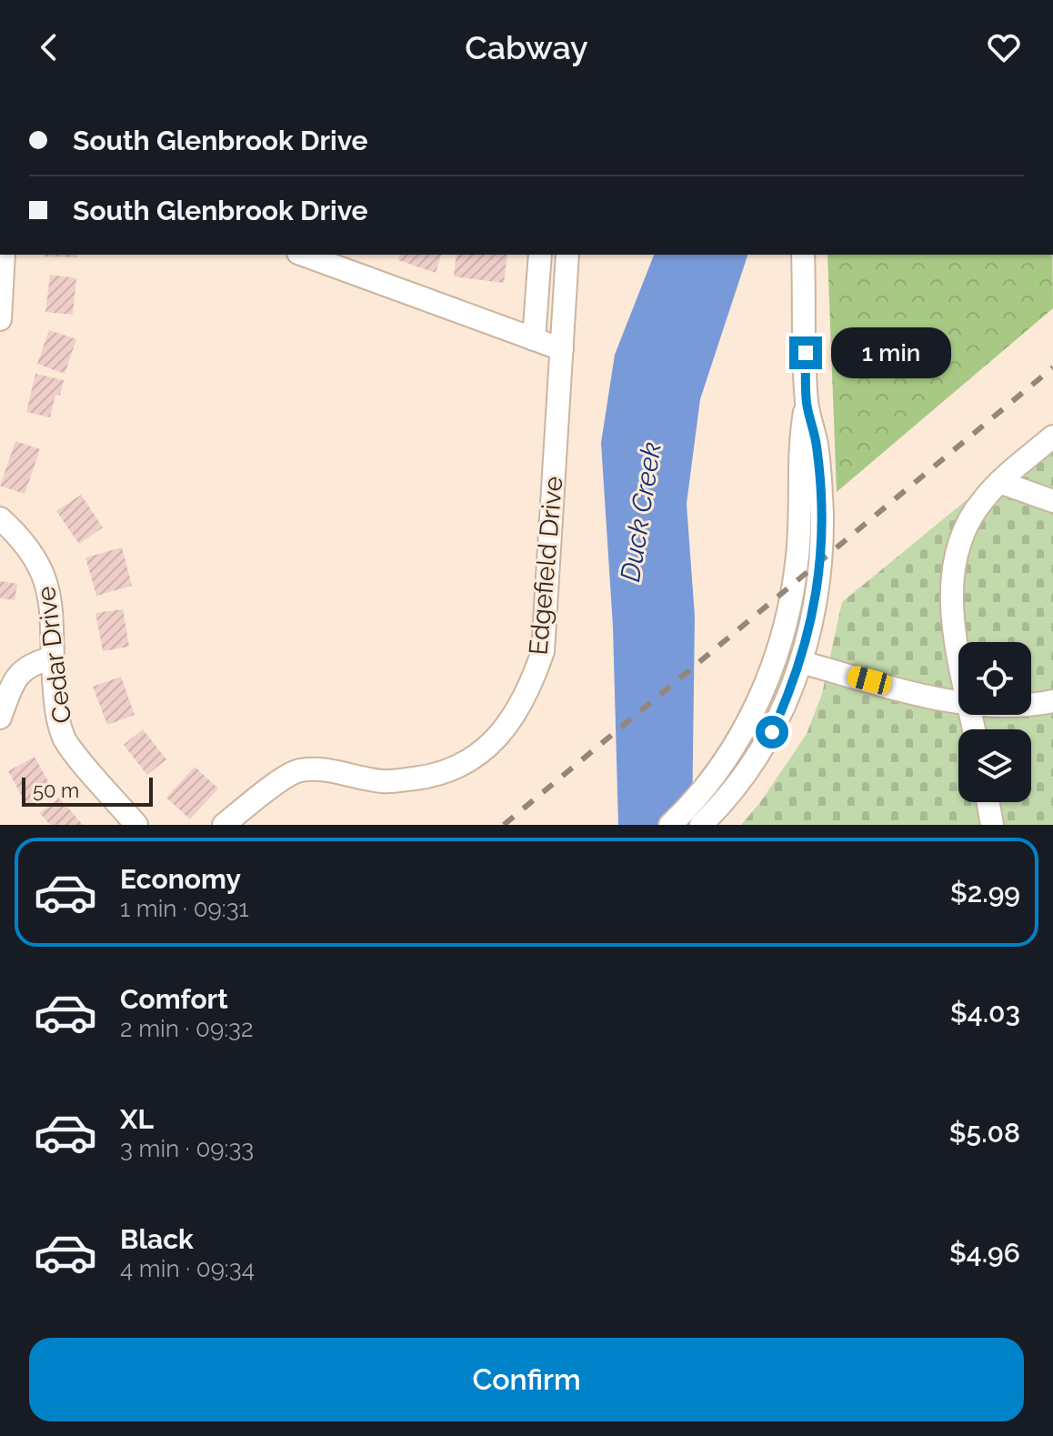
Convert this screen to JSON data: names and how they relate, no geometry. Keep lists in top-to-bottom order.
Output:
{
  "streets": {
    "street": ["Edgefield Drive", "Cedar Drive"]
  },
  "water": ["Duck Creek"],
  "scale_bar": "50 m",
  "page": {
    "header": "Cabway",
    "banner": ["South Glenbrook Drive", "South Glenbrook Drive"],
    "bubble": "1 min",
    "scale": "50 m",
    "list": [
      {
        "name": "Economy",
        "note": "1 min · 09:31",
        "value": "$2.99"
      },
      {
        "name": "Comfort",
        "note": "2 min · 09:32",
        "value": "$4.03"
      },
      {
        "name": "XL",
        "note": "3 min · 09:33",
        "value": "$5.08"
      },
      {
        "name": "Black",
        "note": "4 min · 09:34",
        "value": "$4.96"
      }
    ],
    "buttons": "Confirm"
  }
}
